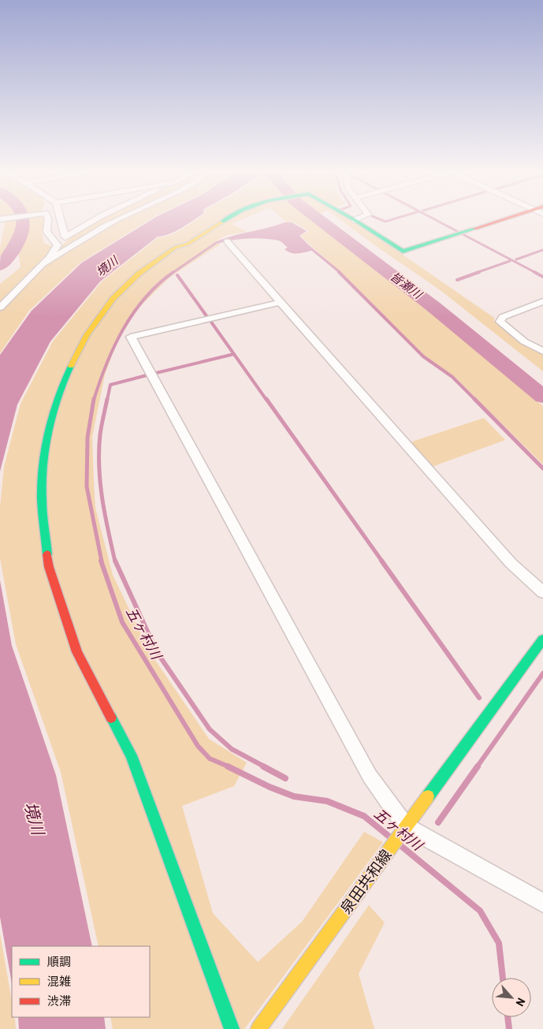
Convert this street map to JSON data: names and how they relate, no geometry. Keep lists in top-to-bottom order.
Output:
{
  "streets": {
    "street": ["泉田共和線"]
  },
  "water": ["境川", "皆瀬川", "五ヶ村川"],
  "legend": ["順調", "混雑", "渋滞"],
  "north": "bottom right"
}
